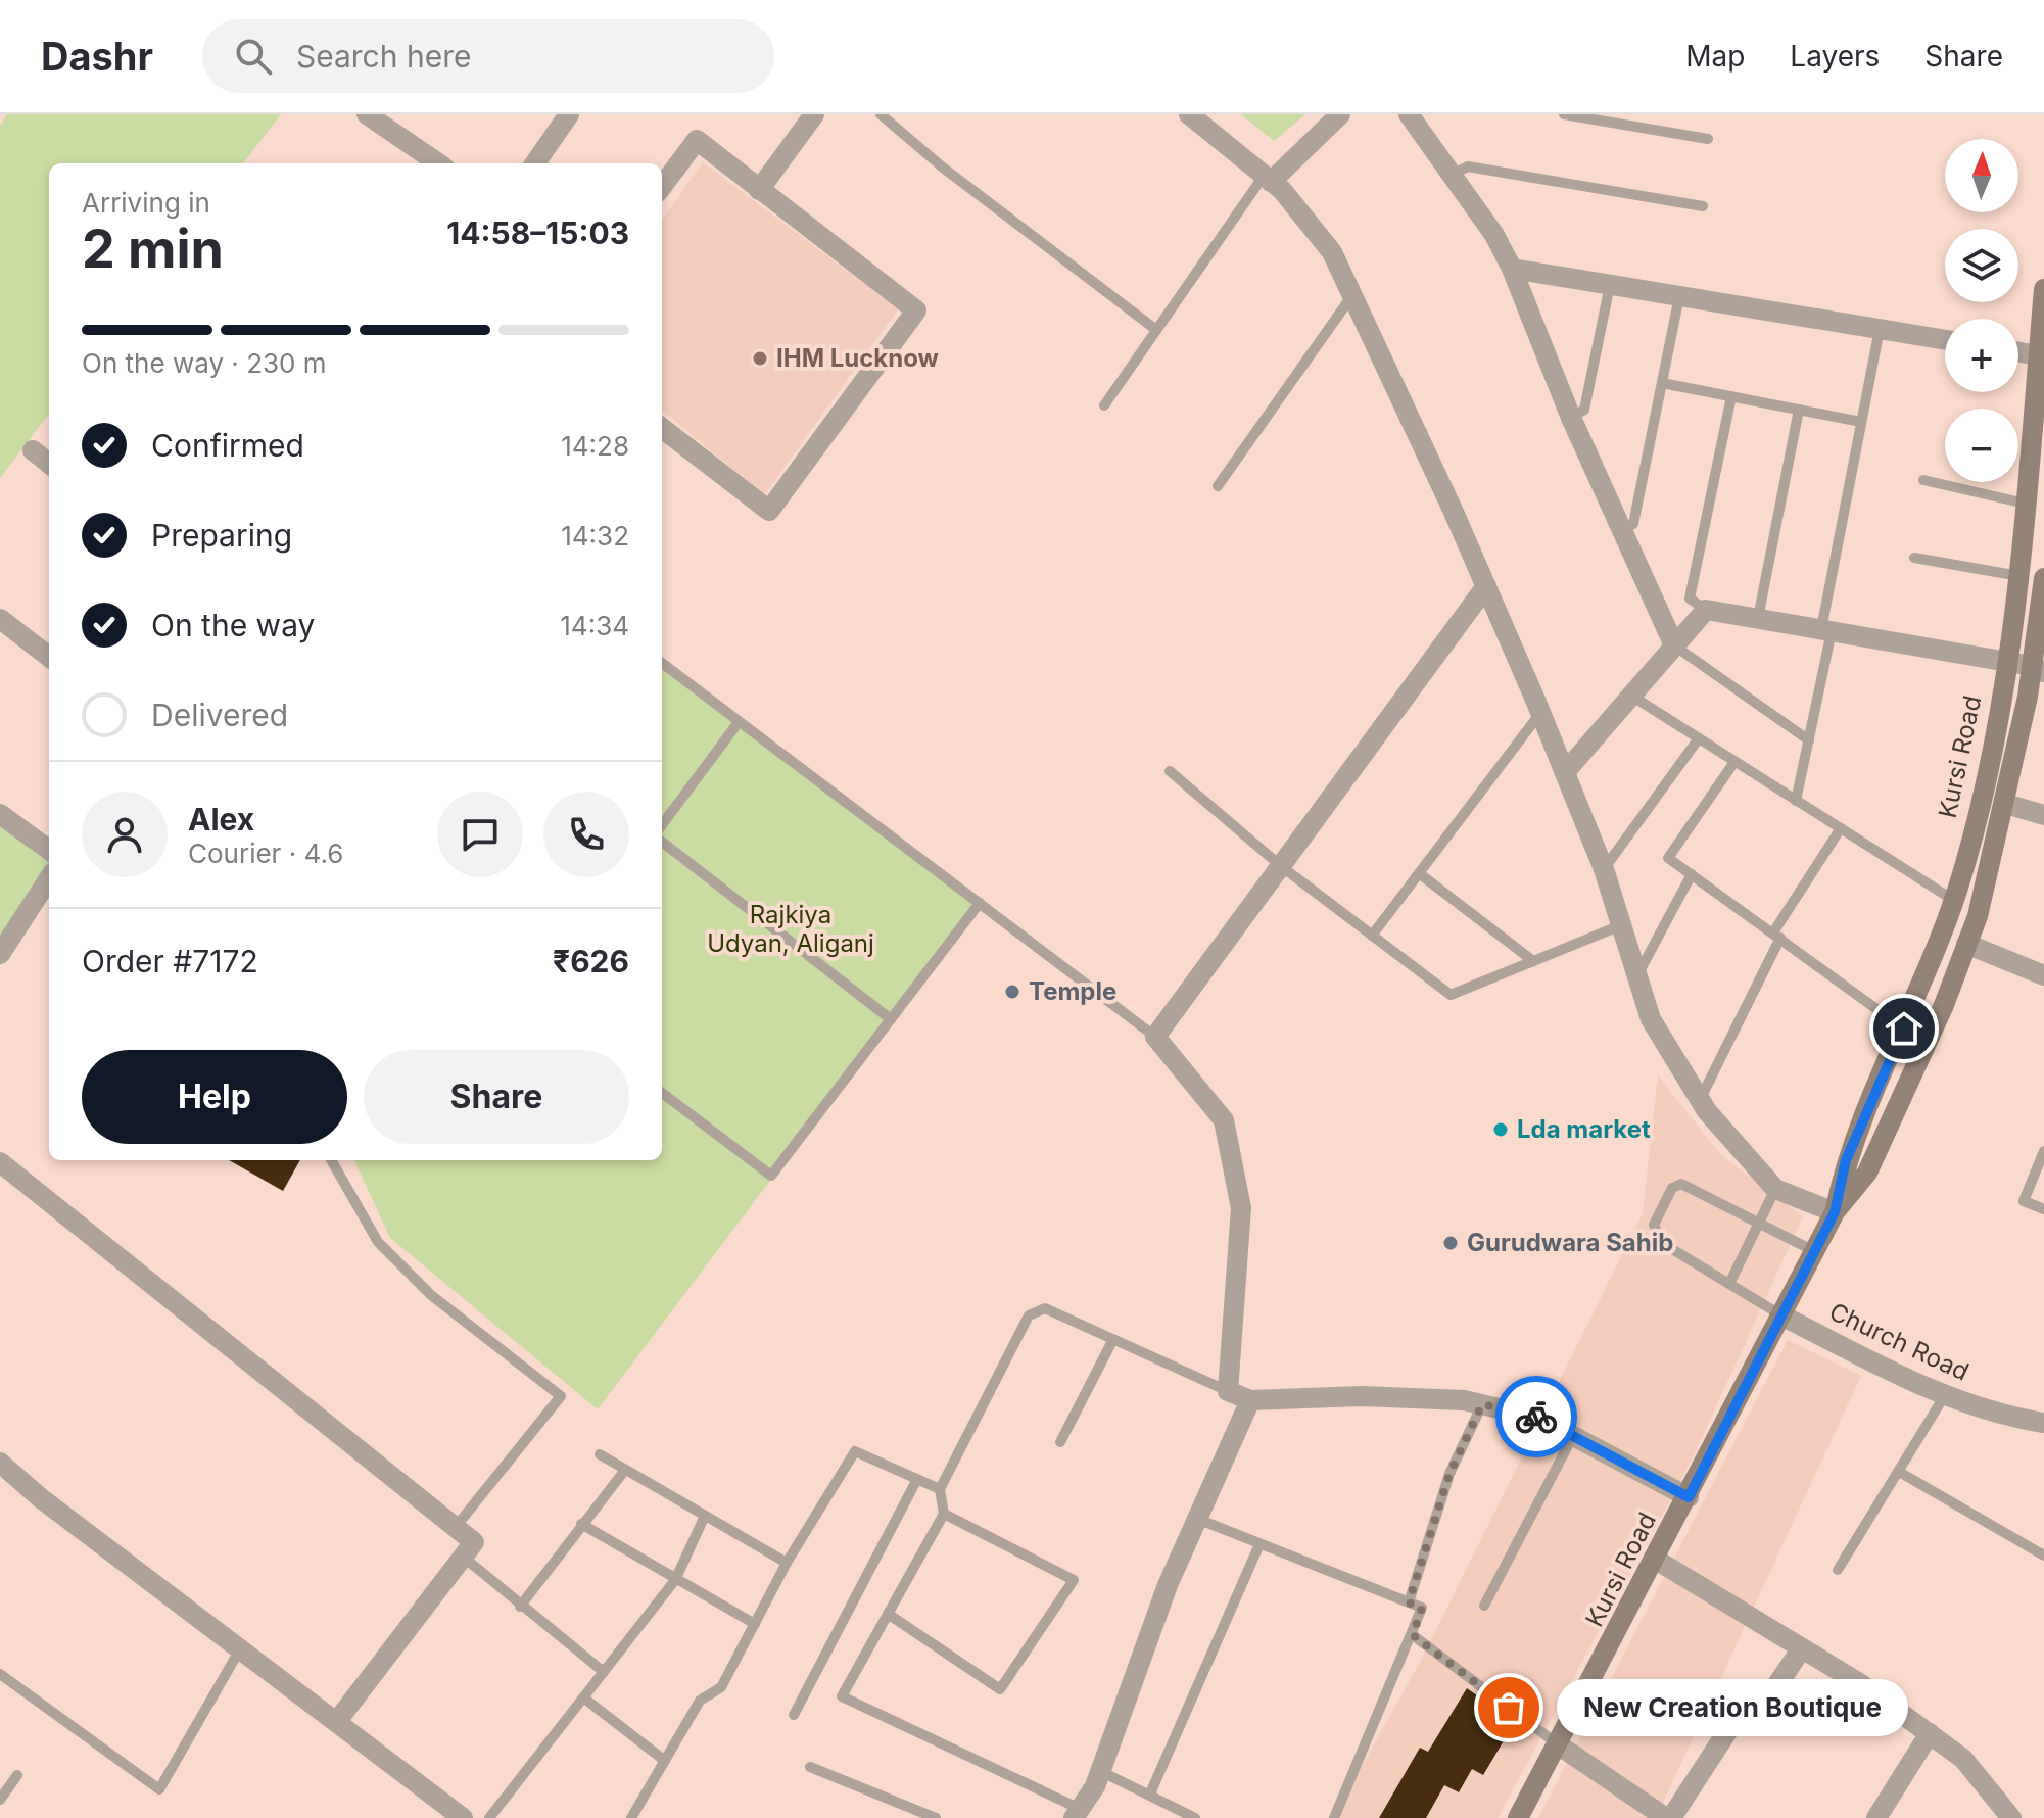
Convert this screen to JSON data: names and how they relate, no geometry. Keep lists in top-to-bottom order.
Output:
{
  "streets": {
    "main road": ["Kursi Road"],
    "street": ["Church Road"]
  },
  "crossings": [
    ["Kursi Road", "Church Road"]
  ],
  "parks": ["Rajkiya Udyan, Aliganj"],
  "places": [
    "IHM Lucknow",
    "Temple",
    "Lda market",
    "Gurudwara Sahib",
    "New Creation Boutique"
  ],
  "north": "top",
  "page": {
    "header": "Dashr",
    "search": "Search here",
    "nav": ["Map", "Layers", "Share"],
    "map_buttons": ["+", "−"],
    "heading": ["2 min", "Arriving in", "14:58–15:03"],
    "panel": [
      "Alex",
      "Courier · 4.6",
      "Order #7172",
      "₹626"
    ],
    "bar": "On the way · 230 m",
    "list": [
      ["Confirmed", "14:28"],
      ["Preparing", "14:32"],
      ["On the way", "14:34"],
      "Delivered"
    ],
    "buttons": ["Help", "Share"],
    "bubble": "New Creation Boutique"
  }
}
